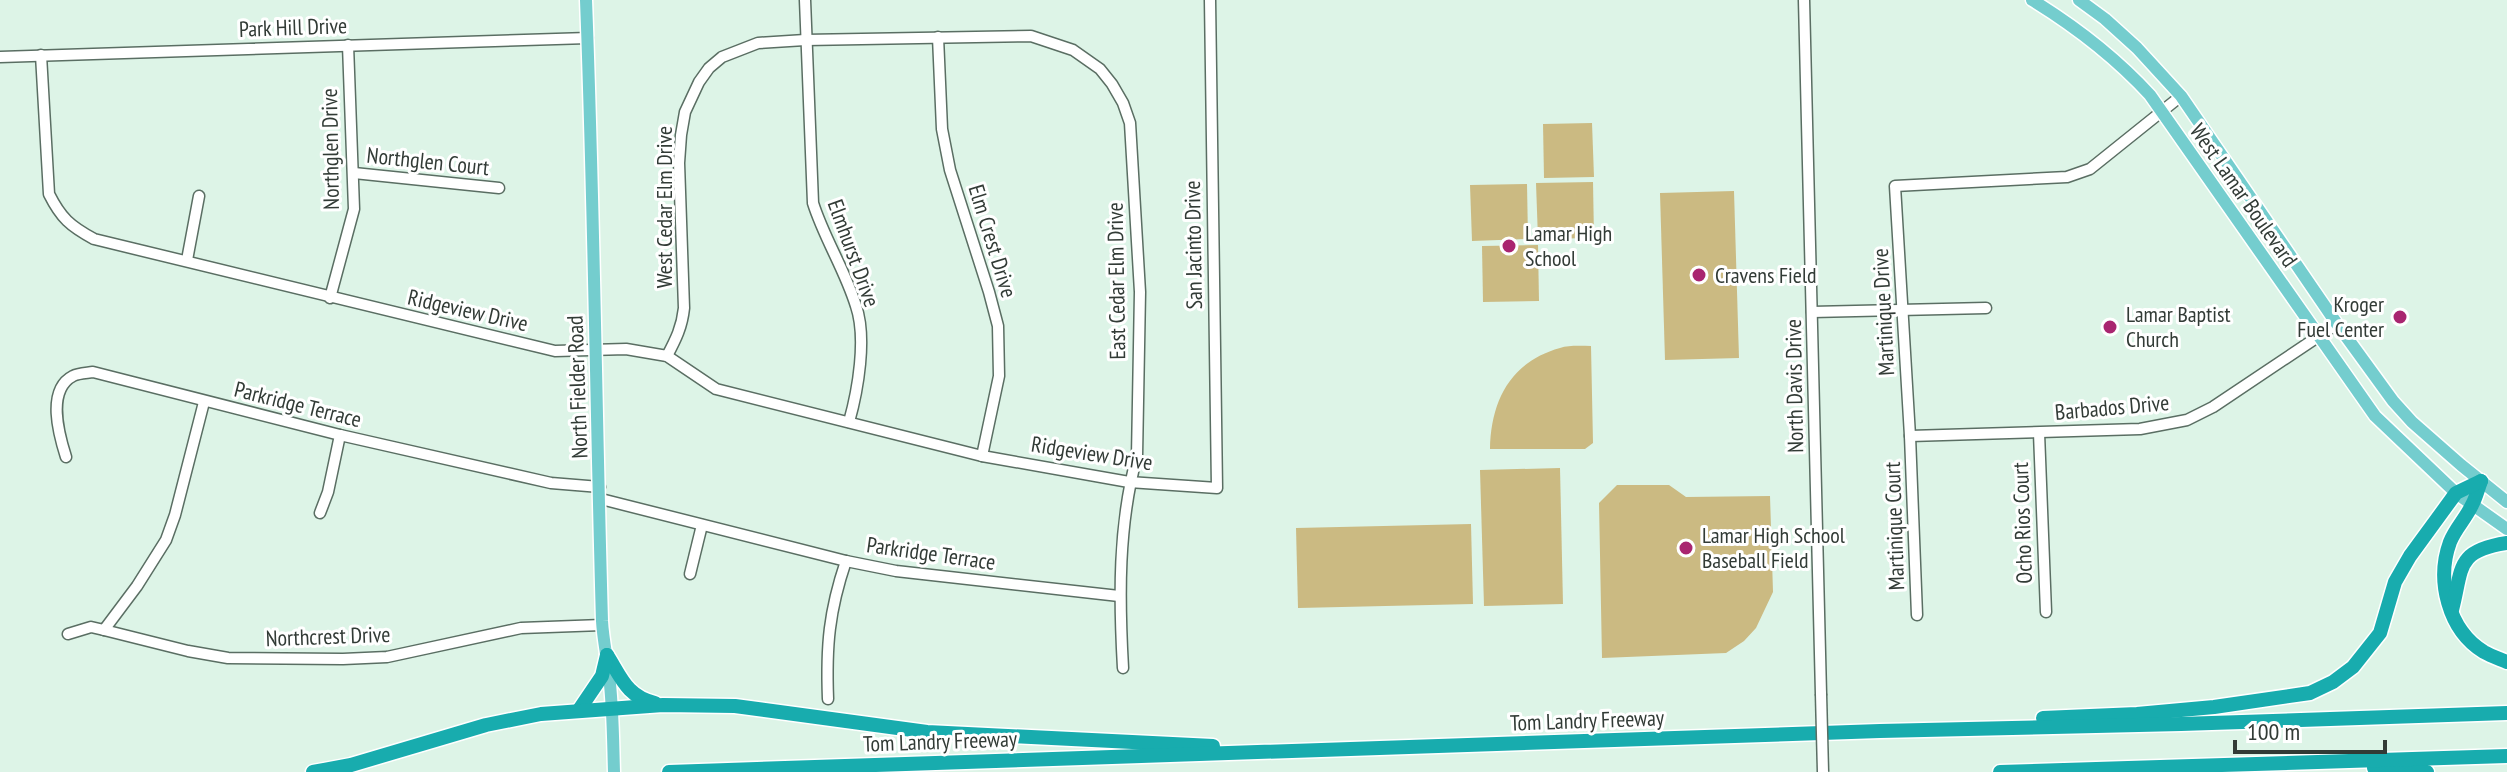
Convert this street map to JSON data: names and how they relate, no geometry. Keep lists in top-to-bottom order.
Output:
{
  "streets": {
    "highway": ["Tom Landry Freeway"],
    "main road": ["West Lamar Boulevard", "North Fielder Road"],
    "street": [
      "Park Hill Drive",
      "Northglen Drive",
      "Northglen Court",
      "West Cedar Elm Drive",
      "Elm Crest Drive",
      "San Jacinto Drive",
      "Elmhurst Drive",
      "East Cedar Elm Drive",
      "Ridgeview Drive",
      "Martinique Drive",
      "North Davis Drive",
      "Parkridge Terrace",
      "Barbados Drive",
      "Ocho Rios Court",
      "Martinique Court",
      "Northcrest Drive"
    ]
  },
  "crossings": [
    ["Park Hill Drive", "Northglen Drive"],
    ["Park Hill Drive", "Ridgeview Drive"],
    ["Park Hill Drive", "North Fielder Road"],
    ["Northglen Drive", "Northglen Court"],
    ["Northglen Drive", "Ridgeview Drive"],
    ["West Lamar Boulevard", "Martinique Drive"],
    ["West Lamar Boulevard", "Barbados Drive"],
    ["West Cedar Elm Drive", "Elmhurst Drive"],
    ["West Cedar Elm Drive", "East Cedar Elm Drive"],
    ["West Cedar Elm Drive", "Ridgeview Drive"],
    ["Elm Crest Drive", "East Cedar Elm Drive"],
    ["Elm Crest Drive", "Ridgeview Drive"],
    ["San Jacinto Drive", "Ridgeview Drive"],
    ["Elmhurst Drive", "East Cedar Elm Drive"],
    ["Elmhurst Drive", "Ridgeview Drive"],
    ["East Cedar Elm Drive", "Ridgeview Drive"],
    ["East Cedar Elm Drive", "Parkridge Terrace"],
    ["Ridgeview Drive", "North Fielder Road"],
    ["Martinique Drive", "Barbados Drive"],
    ["Martinique Drive", "Martinique Court"],
    ["North Fielder Road", "Parkridge Terrace"],
    ["North Fielder Road", "Northcrest Drive"],
    ["Barbados Drive", "Ocho Rios Court"],
    ["Barbados Drive", "Martinique Court"]
  ],
  "places": [
    "Lamar High School",
    "Cravens Field",
    "Kroger Fuel Center",
    "Lamar Baptist Church",
    "Lamar High School Baseball Field"
  ],
  "scale_bar": "100 m"
}
